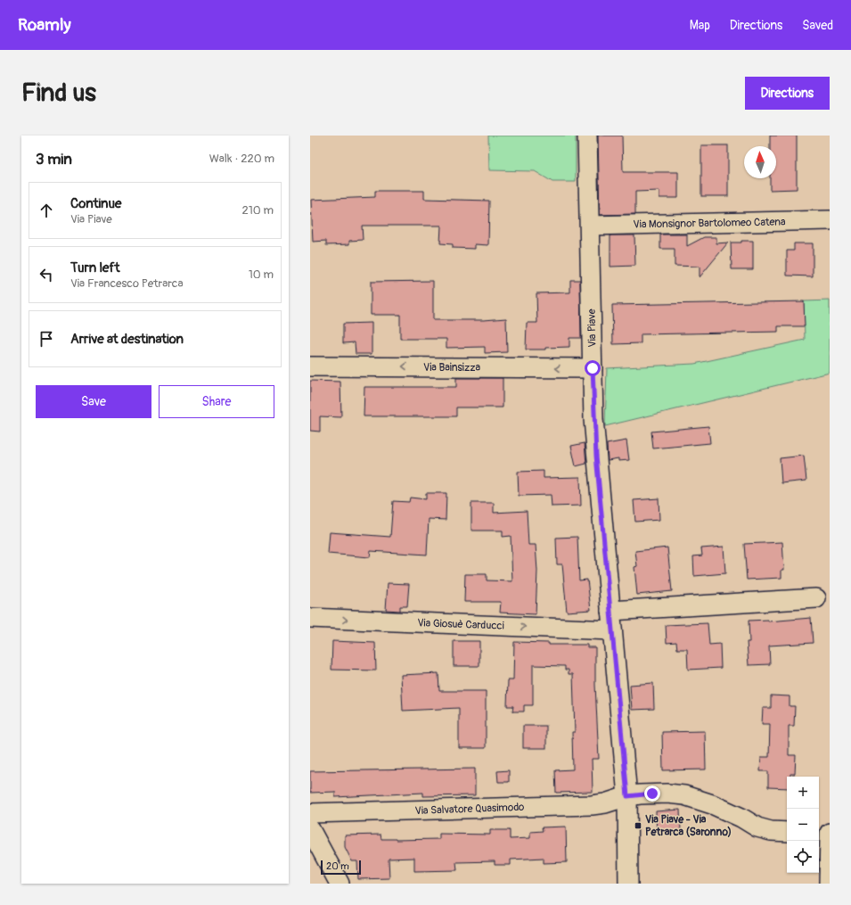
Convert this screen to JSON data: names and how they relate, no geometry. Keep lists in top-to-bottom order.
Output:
{
  "streets": {
    "street": [
      "Via Monsignor Bartolomeo Catena",
      "Via Piave",
      "Via Bainsizza",
      "Via Giosuè Carducci",
      "Via Salvatore Quasimodo"
    ]
  },
  "crossings": [
    ["Via Monsignor Bartolomeo Catena", "Via Piave"],
    ["Via Piave", "Via Bainsizza"],
    ["Via Piave", "Via Giosuè Carducci"],
    ["Via Piave", "Via Salvatore Quasimodo"]
  ],
  "one_way": ["Via Bainsizza", "Via Giosuè Carducci"],
  "places": {
    "transit": ["Via Piave - Via Petrarca (Saronno)"]
  },
  "scale_bar": "20 m",
  "north": "top",
  "page": {
    "header": "Roamly",
    "nav": ["Map", "Directions", "Saved"],
    "buttons": [
      "Directions",
      ["Save", "Share"]
    ],
    "title": "Find us",
    "heading": ["3 min", "Walk · 220 m"],
    "list": [
      ["Continue", "Via Piave", "210 m"],
      ["Turn left", "Via Francesco Petrarca", "10 m"],
      "Arrive at destination"
    ],
    "map_buttons": ["+", "−"],
    "scale": "20 m"
  }
}
